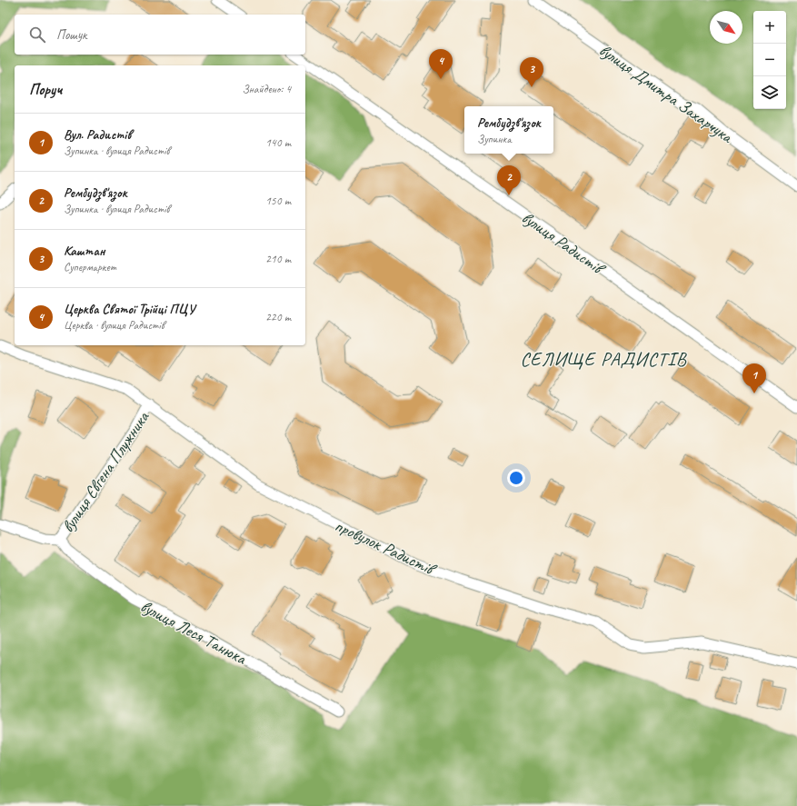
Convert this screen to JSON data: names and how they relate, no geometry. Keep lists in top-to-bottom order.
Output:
{
  "streets": {
    "street": [
      "вулиця Дмитра Захарчука",
      "вулиця Радистів",
      "вулиця Євгена Плужника",
      "провулок Радистів",
      "вулиця Леся Танюка"
    ]
  },
  "crossings": [
    ["вулиця Євгена Плужника", "провулок Радистів"],
    ["вулиця Євгена Плужника", "вулиця Леся Танюка"]
  ],
  "districts": ["СЕЛИЩЕ РАДИСТІВ"],
  "north": "bottom right",
  "page": {
    "map_buttons": ["+", "−"],
    "search": "Пошук",
    "pins": [
      "4",
      "3",
      "2",
      "1"
    ],
    "heading": ["Поруч", "Знайдено: 4"],
    "popup": ["Рембудзв'язок", "Зупинка"],
    "list": [
      {
        "mark": "1",
        "name": "Вул. Радистів",
        "note": "Зупинка · вулиця Радистів",
        "value": "140 m"
      },
      {
        "mark": "2",
        "name": "Рембудзв'язок",
        "note": "Зупинка · вулиця Радистів",
        "value": "150 m"
      },
      {
        "mark": "3",
        "name": "Каштан",
        "note": "Супермаркет",
        "value": "210 m"
      },
      {
        "mark": "4",
        "name": "Церква Святої Трійці ПЦУ",
        "note": "Церква · вулиця Радистів",
        "value": "220 m"
      }
    ]
  }
}
